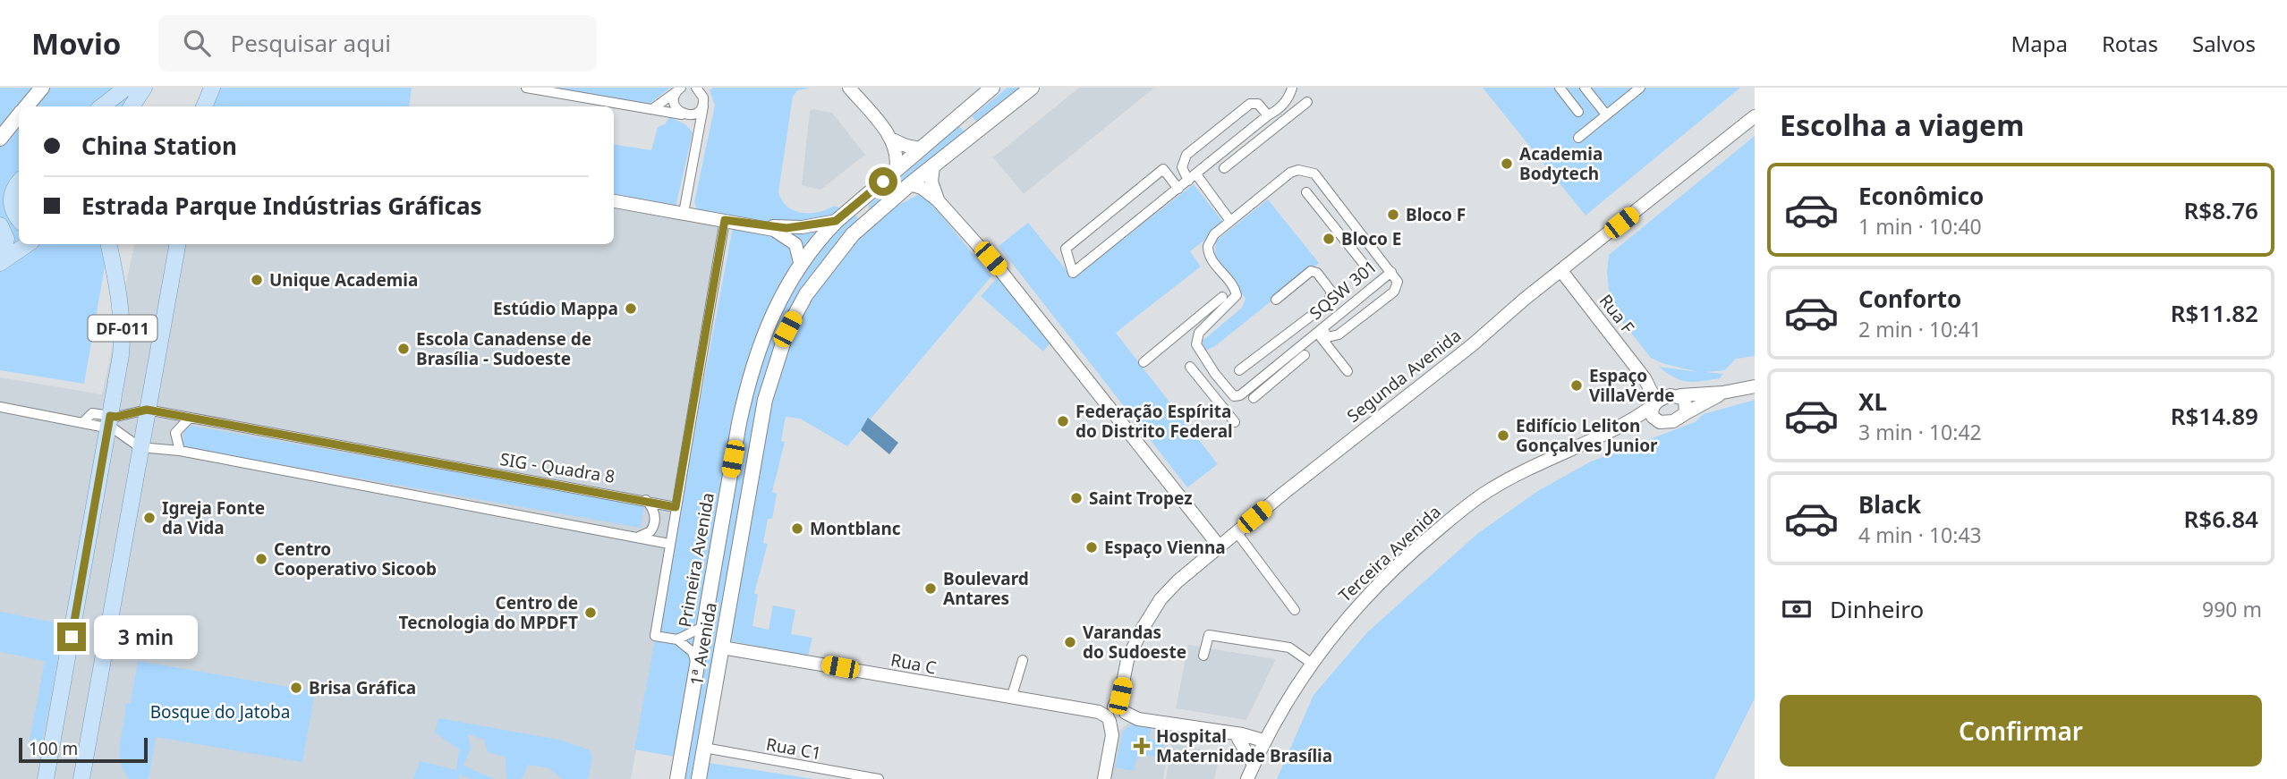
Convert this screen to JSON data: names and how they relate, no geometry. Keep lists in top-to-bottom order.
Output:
{
  "streets": {
    "main road": ["DF-011", "Primeira Avenida", "1ª Avenida"],
    "street": [
      "SQSW 301",
      "Rua F",
      "Segunda Avenida",
      "SIG - Quadra 8",
      "Terceira Avenida",
      "Rua C",
      "Rua C1"
    ]
  },
  "crossings": [
    ["Rua F", "Segunda Avenida"],
    ["Rua F", "Terceira Avenida"],
    ["DF-011", "SIG - Quadra 8"],
    ["Segunda Avenida", "Rua C"],
    ["Terceira Avenida", "Rua C"],
    ["1ª Avenida", "Rua C"]
  ],
  "parks": ["Bosque do Jatoba"],
  "places": {
    "other": [
      "Academia Bodytech",
      "Bloco F",
      "Bloco E",
      "Unique Academia",
      "Estúdio Mappa",
      "Escola Canadense de Brasília - Sudoeste",
      "Espaço VillaVerde",
      "Federação Espírita do Distrito Federal",
      "Edifício Leliton Gonçalves Junior",
      "Saint Tropez",
      "Igreja Fonte da Vida",
      "Montblanc",
      "Espaço Vienna",
      "Centro Cooperativo Sicoob",
      "Boulevard Antares",
      "Centro de Tecnologia do MPDFT",
      "Varandas do Sudoeste",
      "Brisa Gráfica"
    ],
    "health": ["Hospital Maternidade Brasília"]
  },
  "scale_bar": "100 m",
  "page": {
    "header": "Movio",
    "search": "Pesquisar aqui",
    "nav": ["Mapa", "Rotas", "Salvos"],
    "heading": "Escolha a viagem",
    "banner": ["China Station", "Estrada Parque Indústrias Gráficas"],
    "list": [
      {
        "name": "Econômico",
        "note": "1 min · 10:40",
        "value": "R$8.76"
      },
      {
        "name": "Conforto",
        "note": "2 min · 10:41",
        "value": "R$11.82"
      },
      {
        "name": "XL",
        "note": "3 min · 10:42",
        "value": "R$14.89"
      },
      {
        "name": "Black",
        "note": "4 min · 10:43",
        "value": "R$6.84"
      }
    ],
    "pay": ["Dinheiro", "990 m"],
    "bubble": "3 min",
    "buttons": "Confirmar",
    "scale": "100 m"
  }
}
